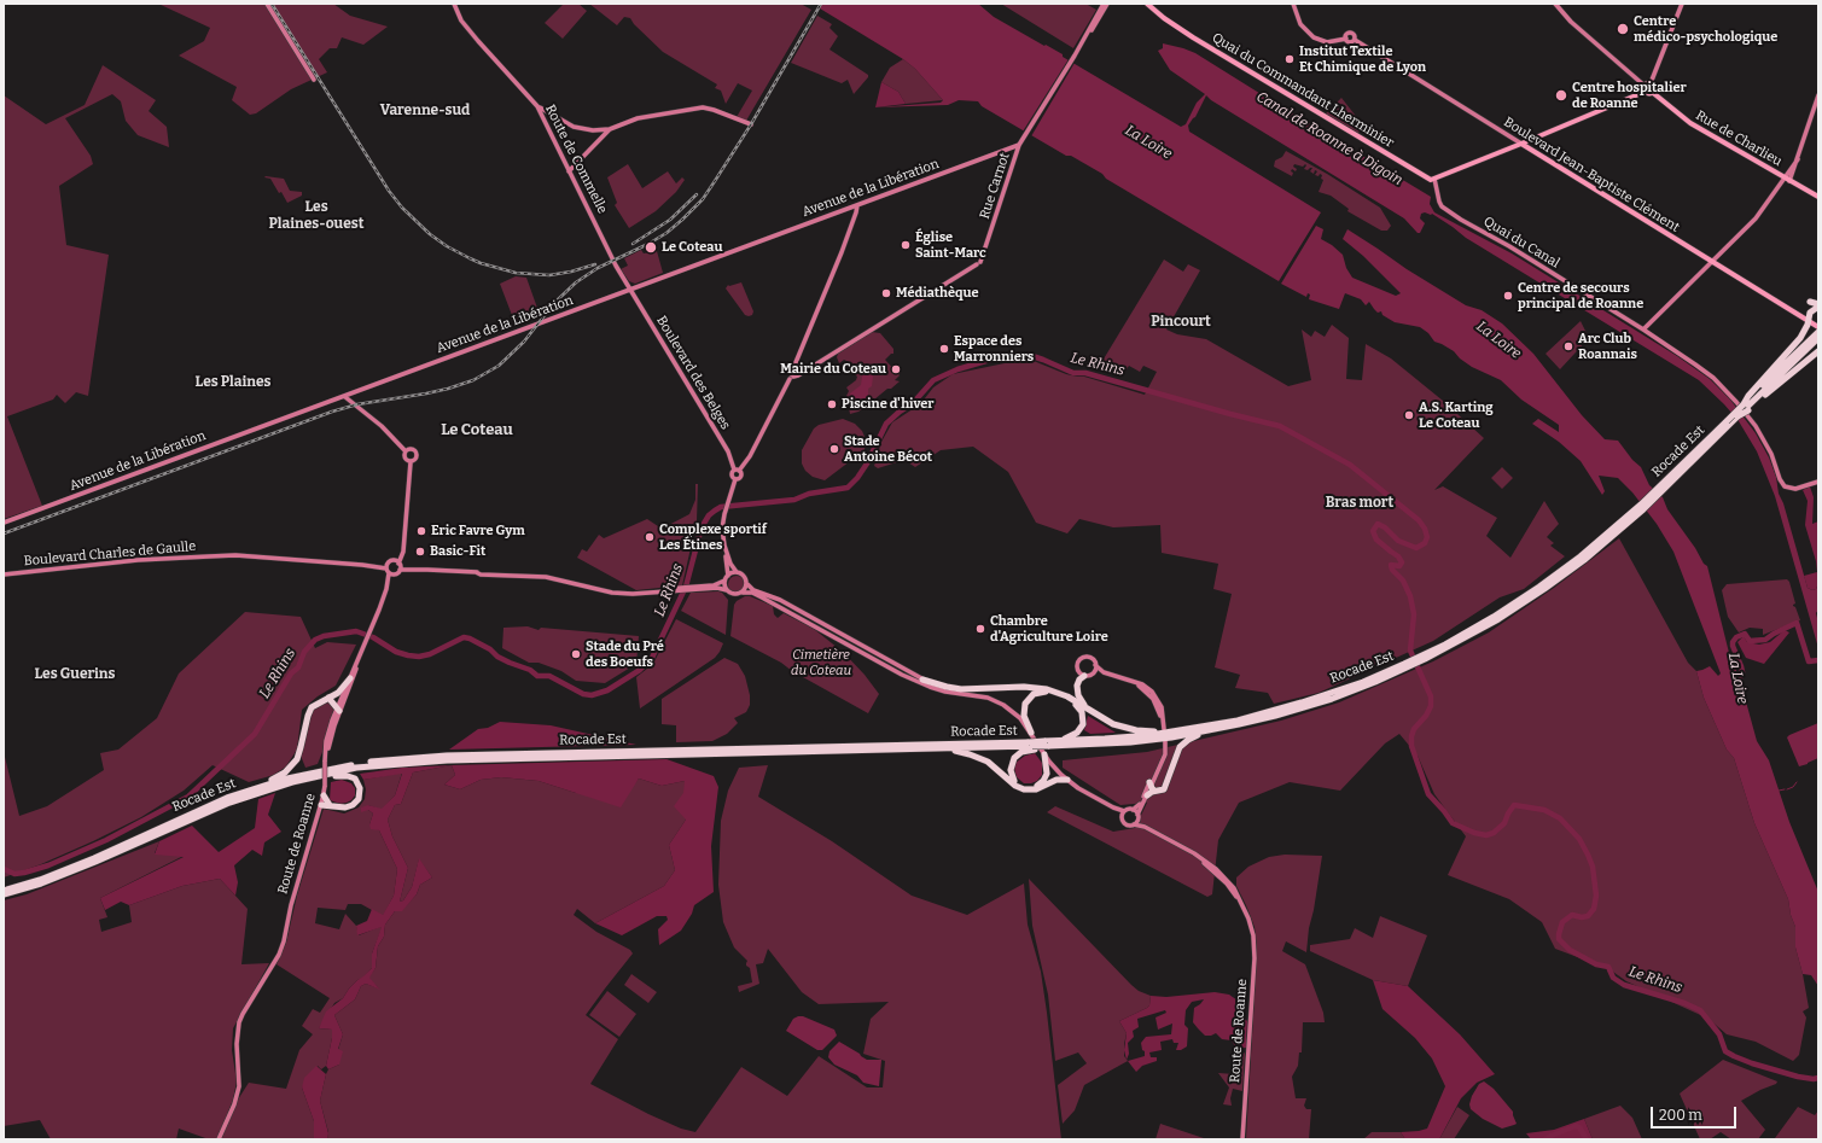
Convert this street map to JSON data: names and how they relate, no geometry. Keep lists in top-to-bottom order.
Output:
{
  "streets": {
    "highway": ["Rocade Est"],
    "main road": ["Quai du Commandant Lherminier", "Rue de Charlieu", "Boulevard Jean-Baptiste Clément"],
    "street": [
      "Route de Commelle",
      "Rue Carnot",
      "Avenue de la Libération",
      "Quai du Canal",
      "Boulevard des Belges",
      "Boulevard Charles de Gaulle",
      "Route de Roanne"
    ]
  },
  "crossings": [
    ["Quai du Commandant Lherminier", "Quai du Canal"],
    ["Route de Commelle", "Avenue de la Libération"],
    ["Route de Commelle", "Boulevard des Belges"],
    ["Rue Carnot", "Avenue de la Libération"],
    ["Avenue de la Libération", "Boulevard des Belges"]
  ],
  "districts": [
    "Varenne-sud",
    "Les Plaines-ouest",
    "Pincourt",
    "Les Plaines",
    "Le Coteau",
    "Bras mort",
    "Les Guerins"
  ],
  "water": ["Canal de Roanne à Digoin", "La Loire", "Le Rhins"],
  "parks": ["Cimetière du Coteau"],
  "places": [
    "Centre médico-psychologique",
    "Institut Textile Et Chimique de Lyon",
    "Centre hospitalier de Roanne",
    "Église Saint-Marc",
    "Le Coteau",
    "Médiathèque",
    "Centre de secours principal de Roanne",
    "Arc Club Roannais",
    "Espace des Marronniers",
    "Mairie du Coteau",
    "Piscine d'hiver",
    "A.S. Karting Le Coteau",
    "Stade Antoine Bécot",
    "Eric Favre Gym",
    "Complexe sportif Les Étines",
    "Basic-Fit",
    "Chambre d'Agriculture Loire",
    "Stade du Pré des Boeufs"
  ],
  "scale_bar": "200 m"
}
